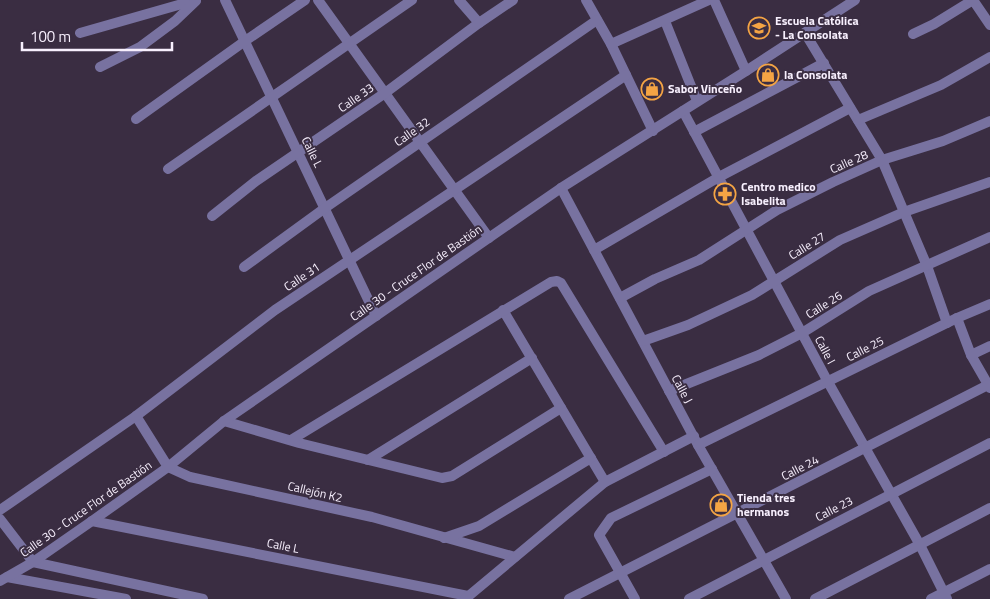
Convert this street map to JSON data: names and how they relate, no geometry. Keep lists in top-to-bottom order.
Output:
{
  "streets": {
    "street": [
      "Calle 33",
      "Calle 32",
      "Calle L",
      "Calle 28",
      "Calle 27",
      "Calle 30 - Cruce Flor de Bastión",
      "Calle 31",
      "Calle 26",
      "Calle 25",
      "Calle I",
      "Calle J",
      "Calle 24",
      "Callejón K2",
      "Calle 23"
    ]
  },
  "crossings": [
    ["Calle 33", "Calle L"],
    ["Calle 32", "Calle L"],
    ["Calle L", "Calle 30 - Cruce Flor de Bastión"],
    ["Calle L", "Calle 31"],
    ["Calle L", "Calle 25"],
    ["Calle 28", "Calle I"],
    ["Calle 28", "Calle J"],
    ["Calle 27", "Calle I"],
    ["Calle 27", "Calle J"],
    ["Calle 30 - Cruce Flor de Bastión", "Calle I"],
    ["Calle 30 - Cruce Flor de Bastión", "Calle J"],
    ["Calle 30 - Cruce Flor de Bastión", "Callejón K2"],
    ["Calle 26", "Calle I"],
    ["Calle 26", "Calle J"],
    ["Calle 25", "Calle I"],
    ["Calle 25", "Calle J"],
    ["Calle 25", "Callejón K2"],
    ["Calle I", "Calle 24"],
    ["Calle I", "Calle 23"],
    ["Calle J", "Calle 24"],
    ["Calle J", "Calle 23"]
  ],
  "places": {
    "school or university": ["Escuela Católica - La Consolata"],
    "shop": ["la Consolata", "Sabor Vinceño", "Tienda tres hermanos"],
    "pharmacy": ["Centro medico Isabelita"]
  },
  "scale_bar": "100 m"
}
